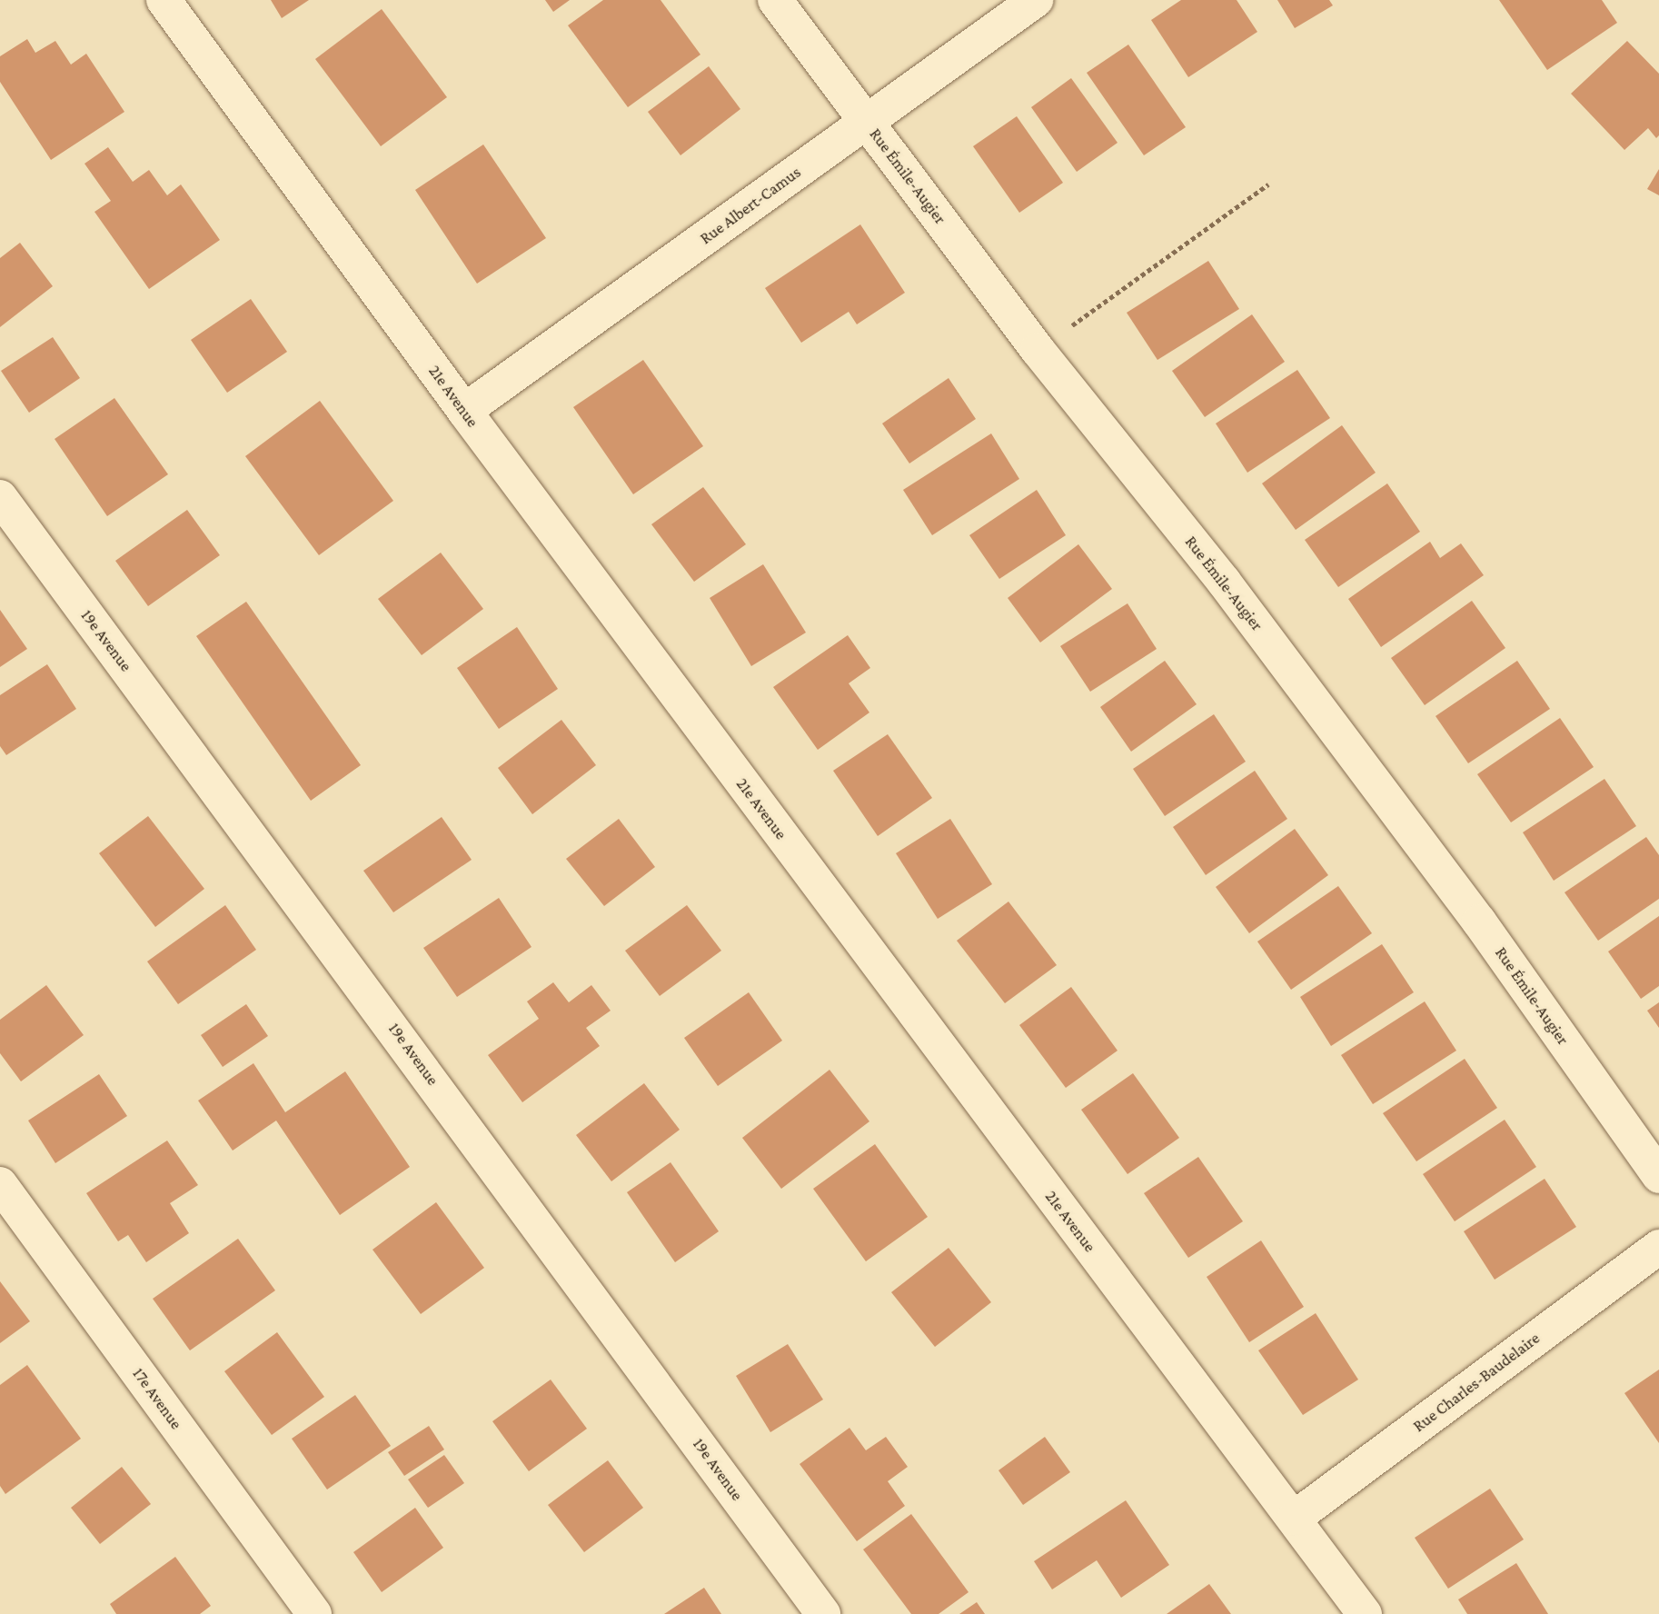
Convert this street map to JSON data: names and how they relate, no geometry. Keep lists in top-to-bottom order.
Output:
{
  "streets": {
    "street": [
      "Rue Émile-Augier",
      "Rue Albert-Camus",
      "21e Avenue",
      "19e Avenue",
      "Rue Charles-Baudelaire",
      "17e Avenue"
    ]
  },
  "crossings": [
    ["Rue Émile-Augier", "Rue Albert-Camus"],
    ["Rue Albert-Camus", "21e Avenue"],
    ["21e Avenue", "Rue Charles-Baudelaire"]
  ]
}
